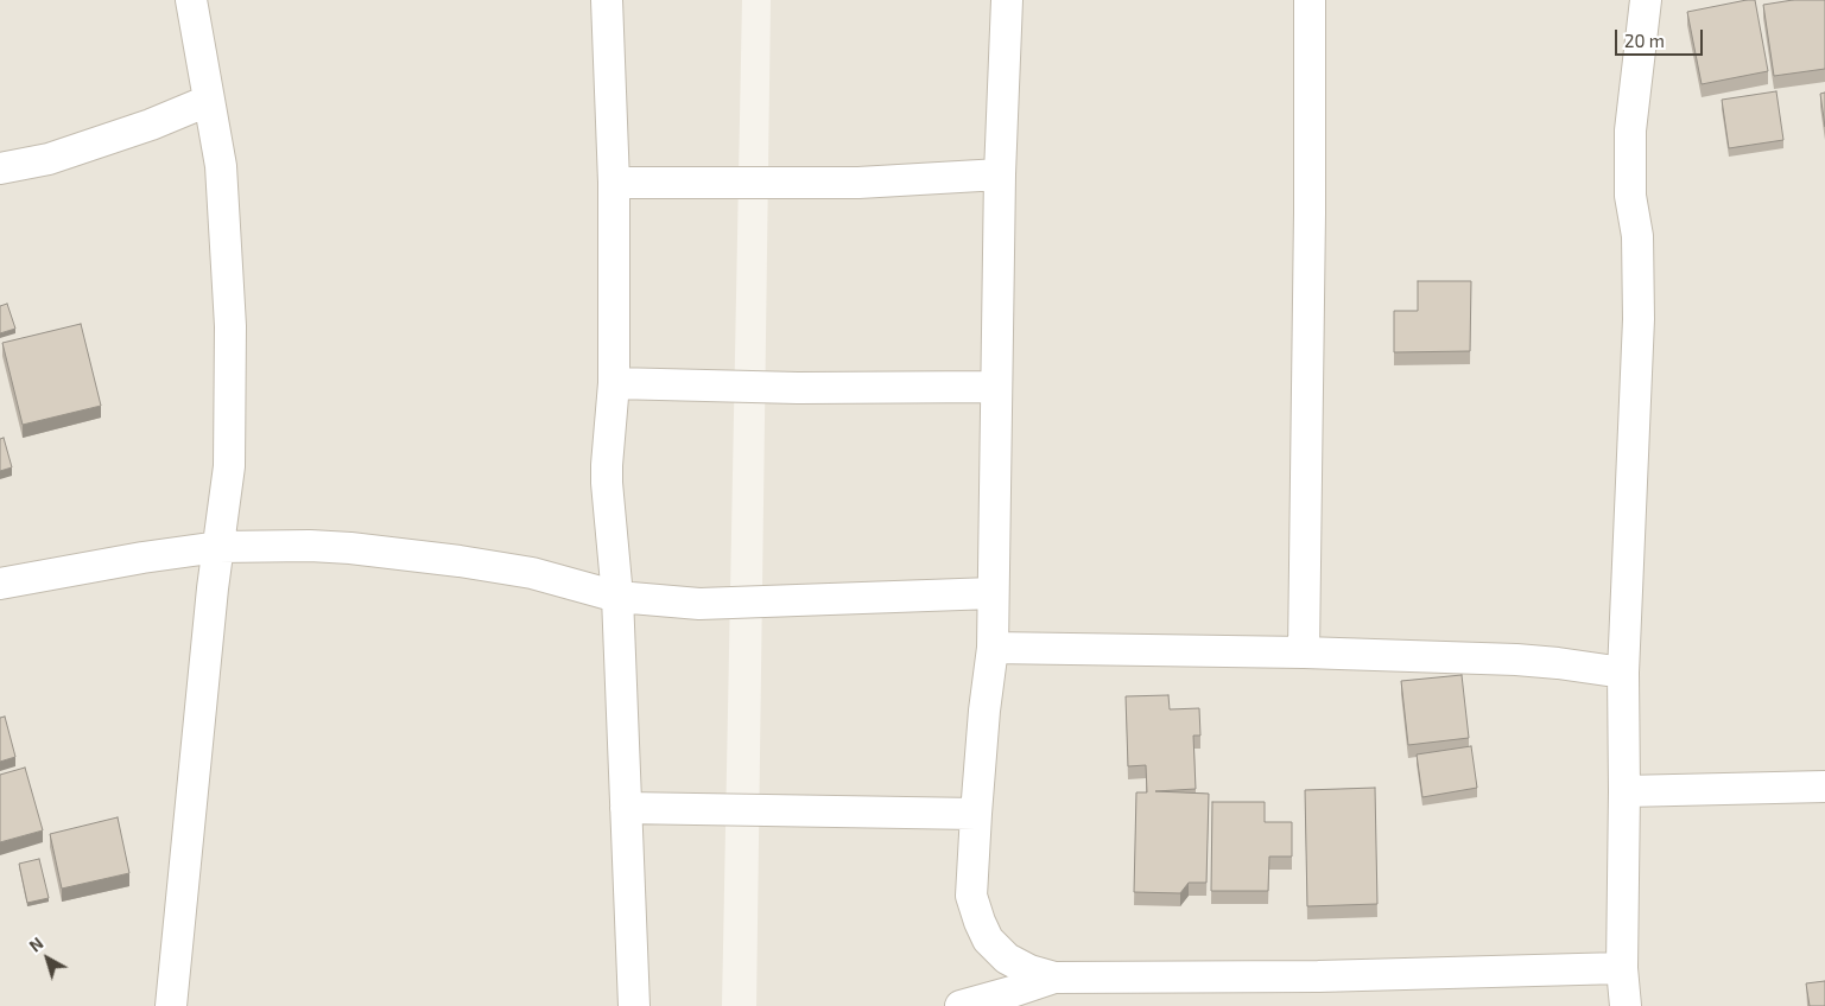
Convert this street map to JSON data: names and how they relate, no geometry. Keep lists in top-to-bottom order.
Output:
{
  "scale_bar": "20 m",
  "north": "top left"
}
